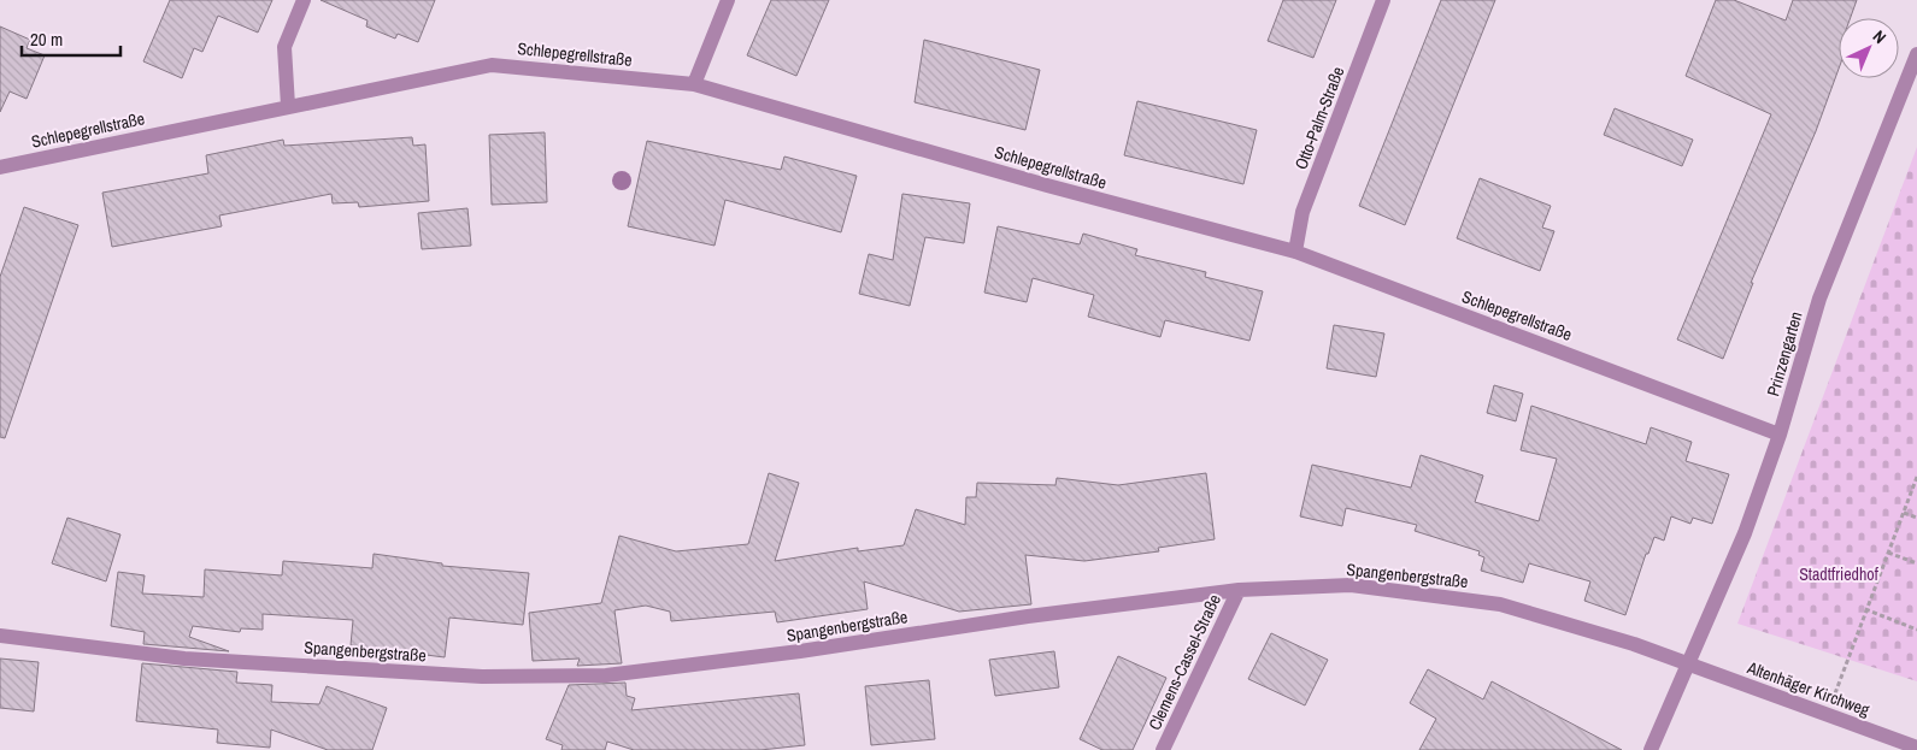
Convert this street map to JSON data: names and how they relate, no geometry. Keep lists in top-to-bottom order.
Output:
{
  "streets": {
    "street": [
      "Schlepegrellstraße",
      "Otto-Palm-Straße",
      "Prinzengarten",
      "Spangenbergstraße",
      "Clemens-Cassel-Straße",
      "Altenhäger Kirchweg"
    ]
  },
  "crossings": [
    ["Schlepegrellstraße", "Otto-Palm-Straße"],
    ["Schlepegrellstraße", "Prinzengarten"],
    ["Prinzengarten", "Spangenbergstraße"],
    ["Prinzengarten", "Altenhäger Kirchweg"],
    ["Spangenbergstraße", "Clemens-Cassel-Straße"],
    ["Spangenbergstraße", "Altenhäger Kirchweg"]
  ],
  "parks": ["Stadtfriedhof"],
  "scale_bar": "20 m",
  "north": "top right"
}
